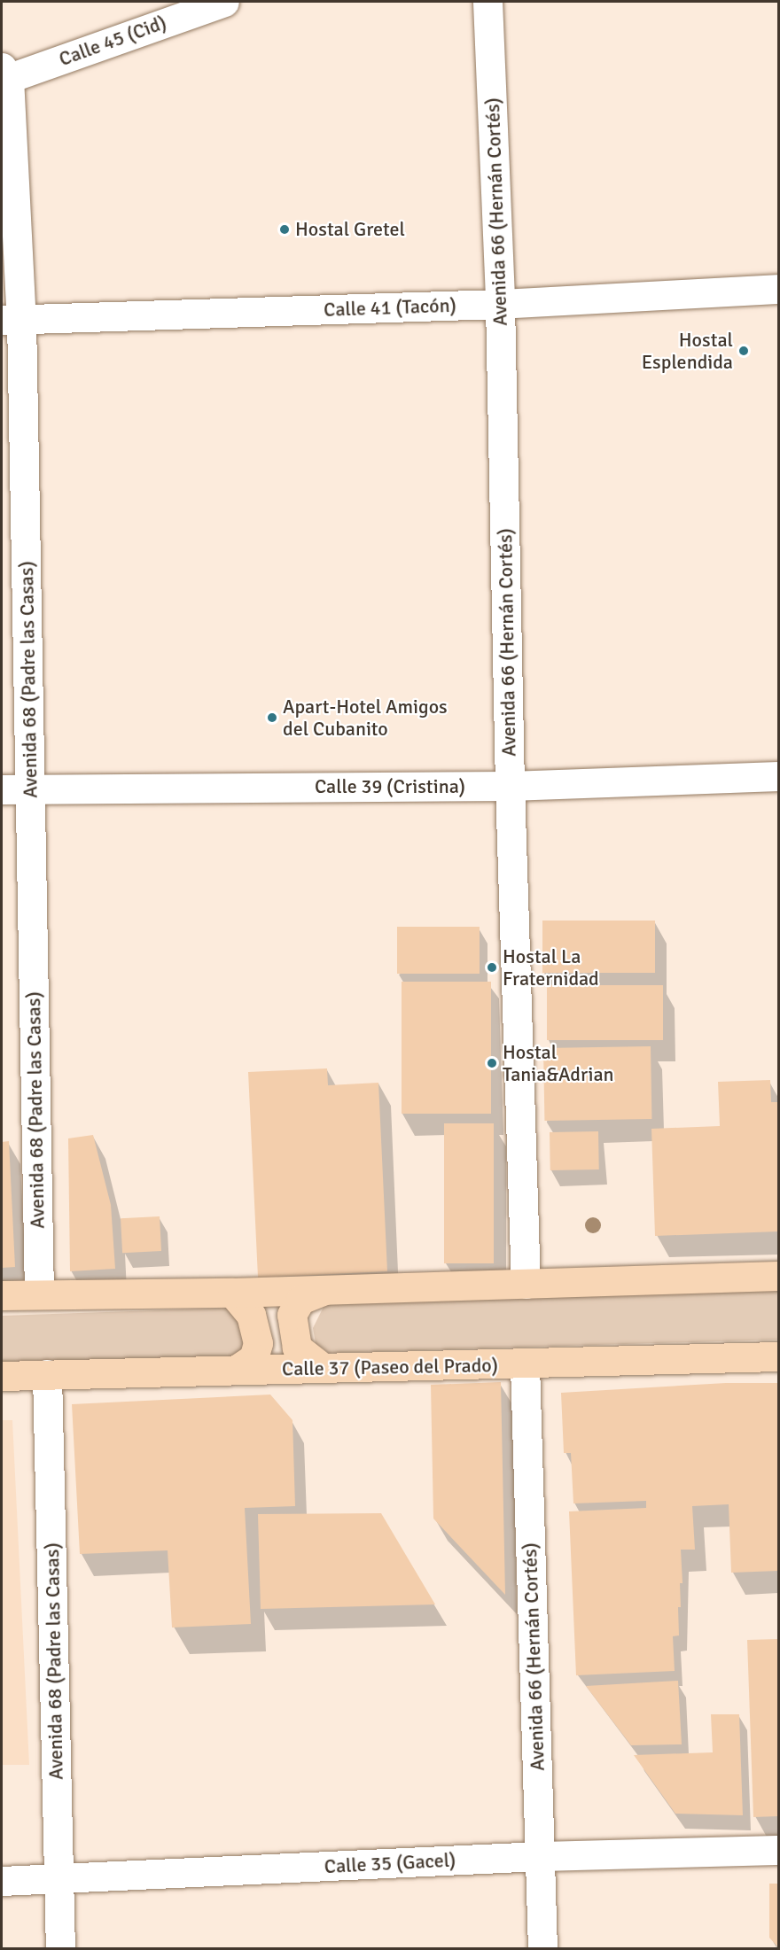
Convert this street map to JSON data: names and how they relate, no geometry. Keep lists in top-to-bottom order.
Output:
{
  "streets": {
    "main road": ["Calle 37 (Paseo del Prado)"],
    "street": [
      "Calle 45 (Cid)",
      "Avenida 66 (Hernán Cortés)",
      "Calle 41 (Tacón)",
      "Avenida 68 (Padre las Casas)",
      "Calle 39 (Cristina)",
      "Calle 35 (Gacel)"
    ]
  },
  "crossings": [
    ["Calle 45 (Cid)", "Avenida 68 (Padre las Casas)"],
    ["Avenida 66 (Hernán Cortés)", "Calle 41 (Tacón)"],
    ["Avenida 66 (Hernán Cortés)", "Calle 39 (Cristina)"],
    ["Avenida 66 (Hernán Cortés)", "Calle 37 (Paseo del Prado)"],
    ["Avenida 66 (Hernán Cortés)", "Calle 35 (Gacel)"],
    ["Calle 41 (Tacón)", "Avenida 68 (Padre las Casas)"],
    ["Avenida 68 (Padre las Casas)", "Calle 39 (Cristina)"],
    ["Avenida 68 (Padre las Casas)", "Calle 37 (Paseo del Prado)"],
    ["Avenida 68 (Padre las Casas)", "Calle 35 (Gacel)"]
  ],
  "places": [
    "Hostal Gretel",
    "Hostal Esplendida",
    "Apart-Hotel Amigos del Cubanito",
    "Hostal La Fraternidad",
    "Hostal Tania&Adrian"
  ]
}
